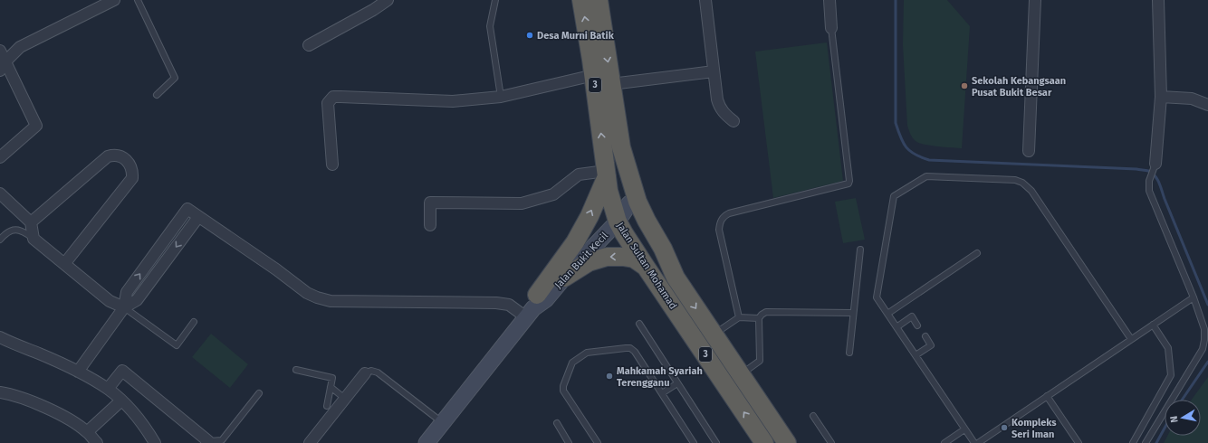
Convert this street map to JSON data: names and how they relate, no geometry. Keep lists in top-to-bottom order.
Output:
{
  "streets": {
    "highway": ["3", "Jalan Sultan Mohamad"],
    "main road": ["Jalan Bukit Kecil"]
  },
  "crossings": [
    ["3", "Jalan Bukit Kecil"],
    ["3", "Jalan Sultan Mohamad"],
    ["Jalan Bukit Kecil", "Jalan Sultan Mohamad"]
  ],
  "places": [
    "Desa Murni Batik",
    "Sekolah Kebangsaan Pusat Bukit Besar",
    "Mahkamah Syariah Terengganu",
    "Kompleks Seri Iman"
  ],
  "north": "left"
}
